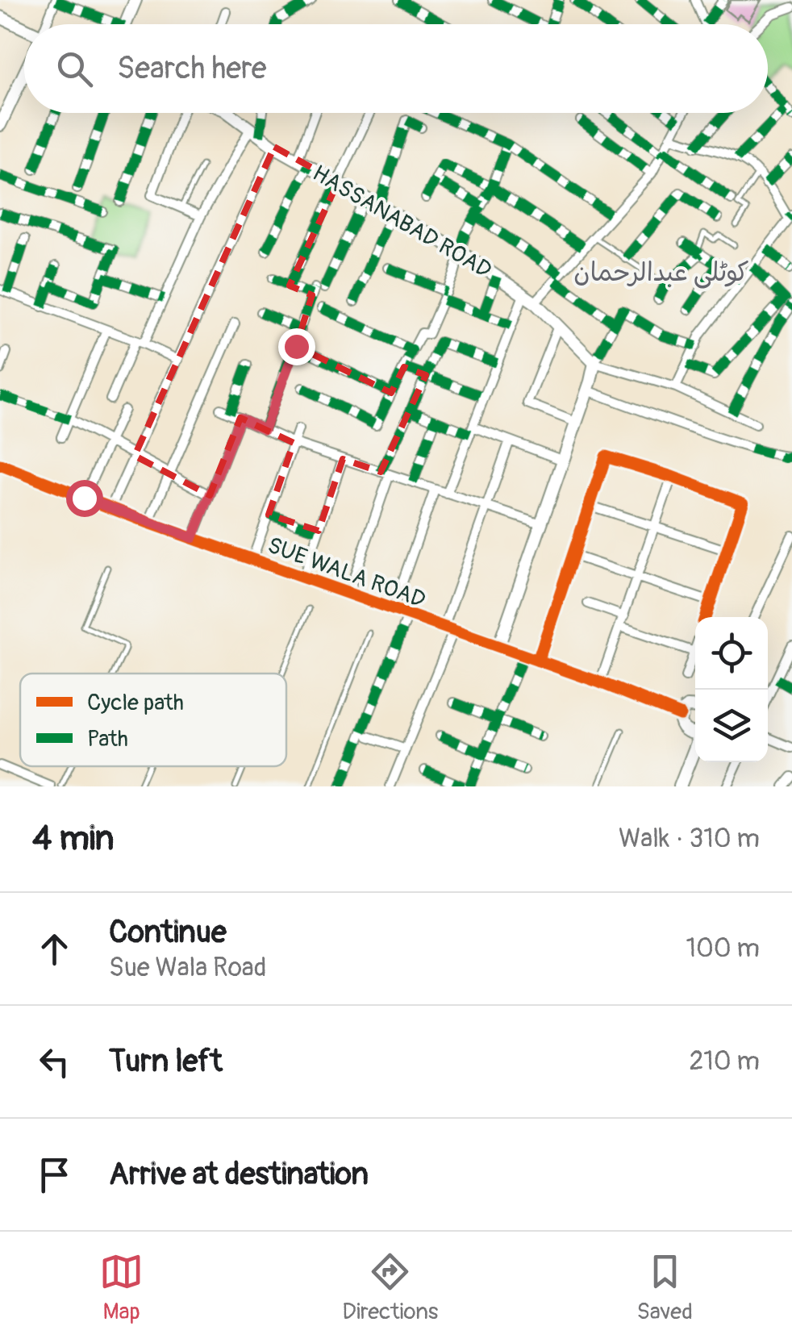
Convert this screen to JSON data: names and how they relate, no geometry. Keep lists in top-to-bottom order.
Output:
{
  "streets": {
    "street": ["HASSANABAD ROAD", "SUE WALA ROAD"]
  },
  "districts": ["کوٹلی عبدالرحمان"],
  "legend": ["Cycle path", "Path"],
  "page": {
    "search": "Search here",
    "heading": ["4 min", "Walk · 310 m"],
    "list": [
      ["Continue", "Sue Wala Road", "100 m"],
      ["Turn left", "210 m"],
      "Arrive at destination"
    ],
    "nav": ["Map", "Directions", "Saved"]
  }
}
